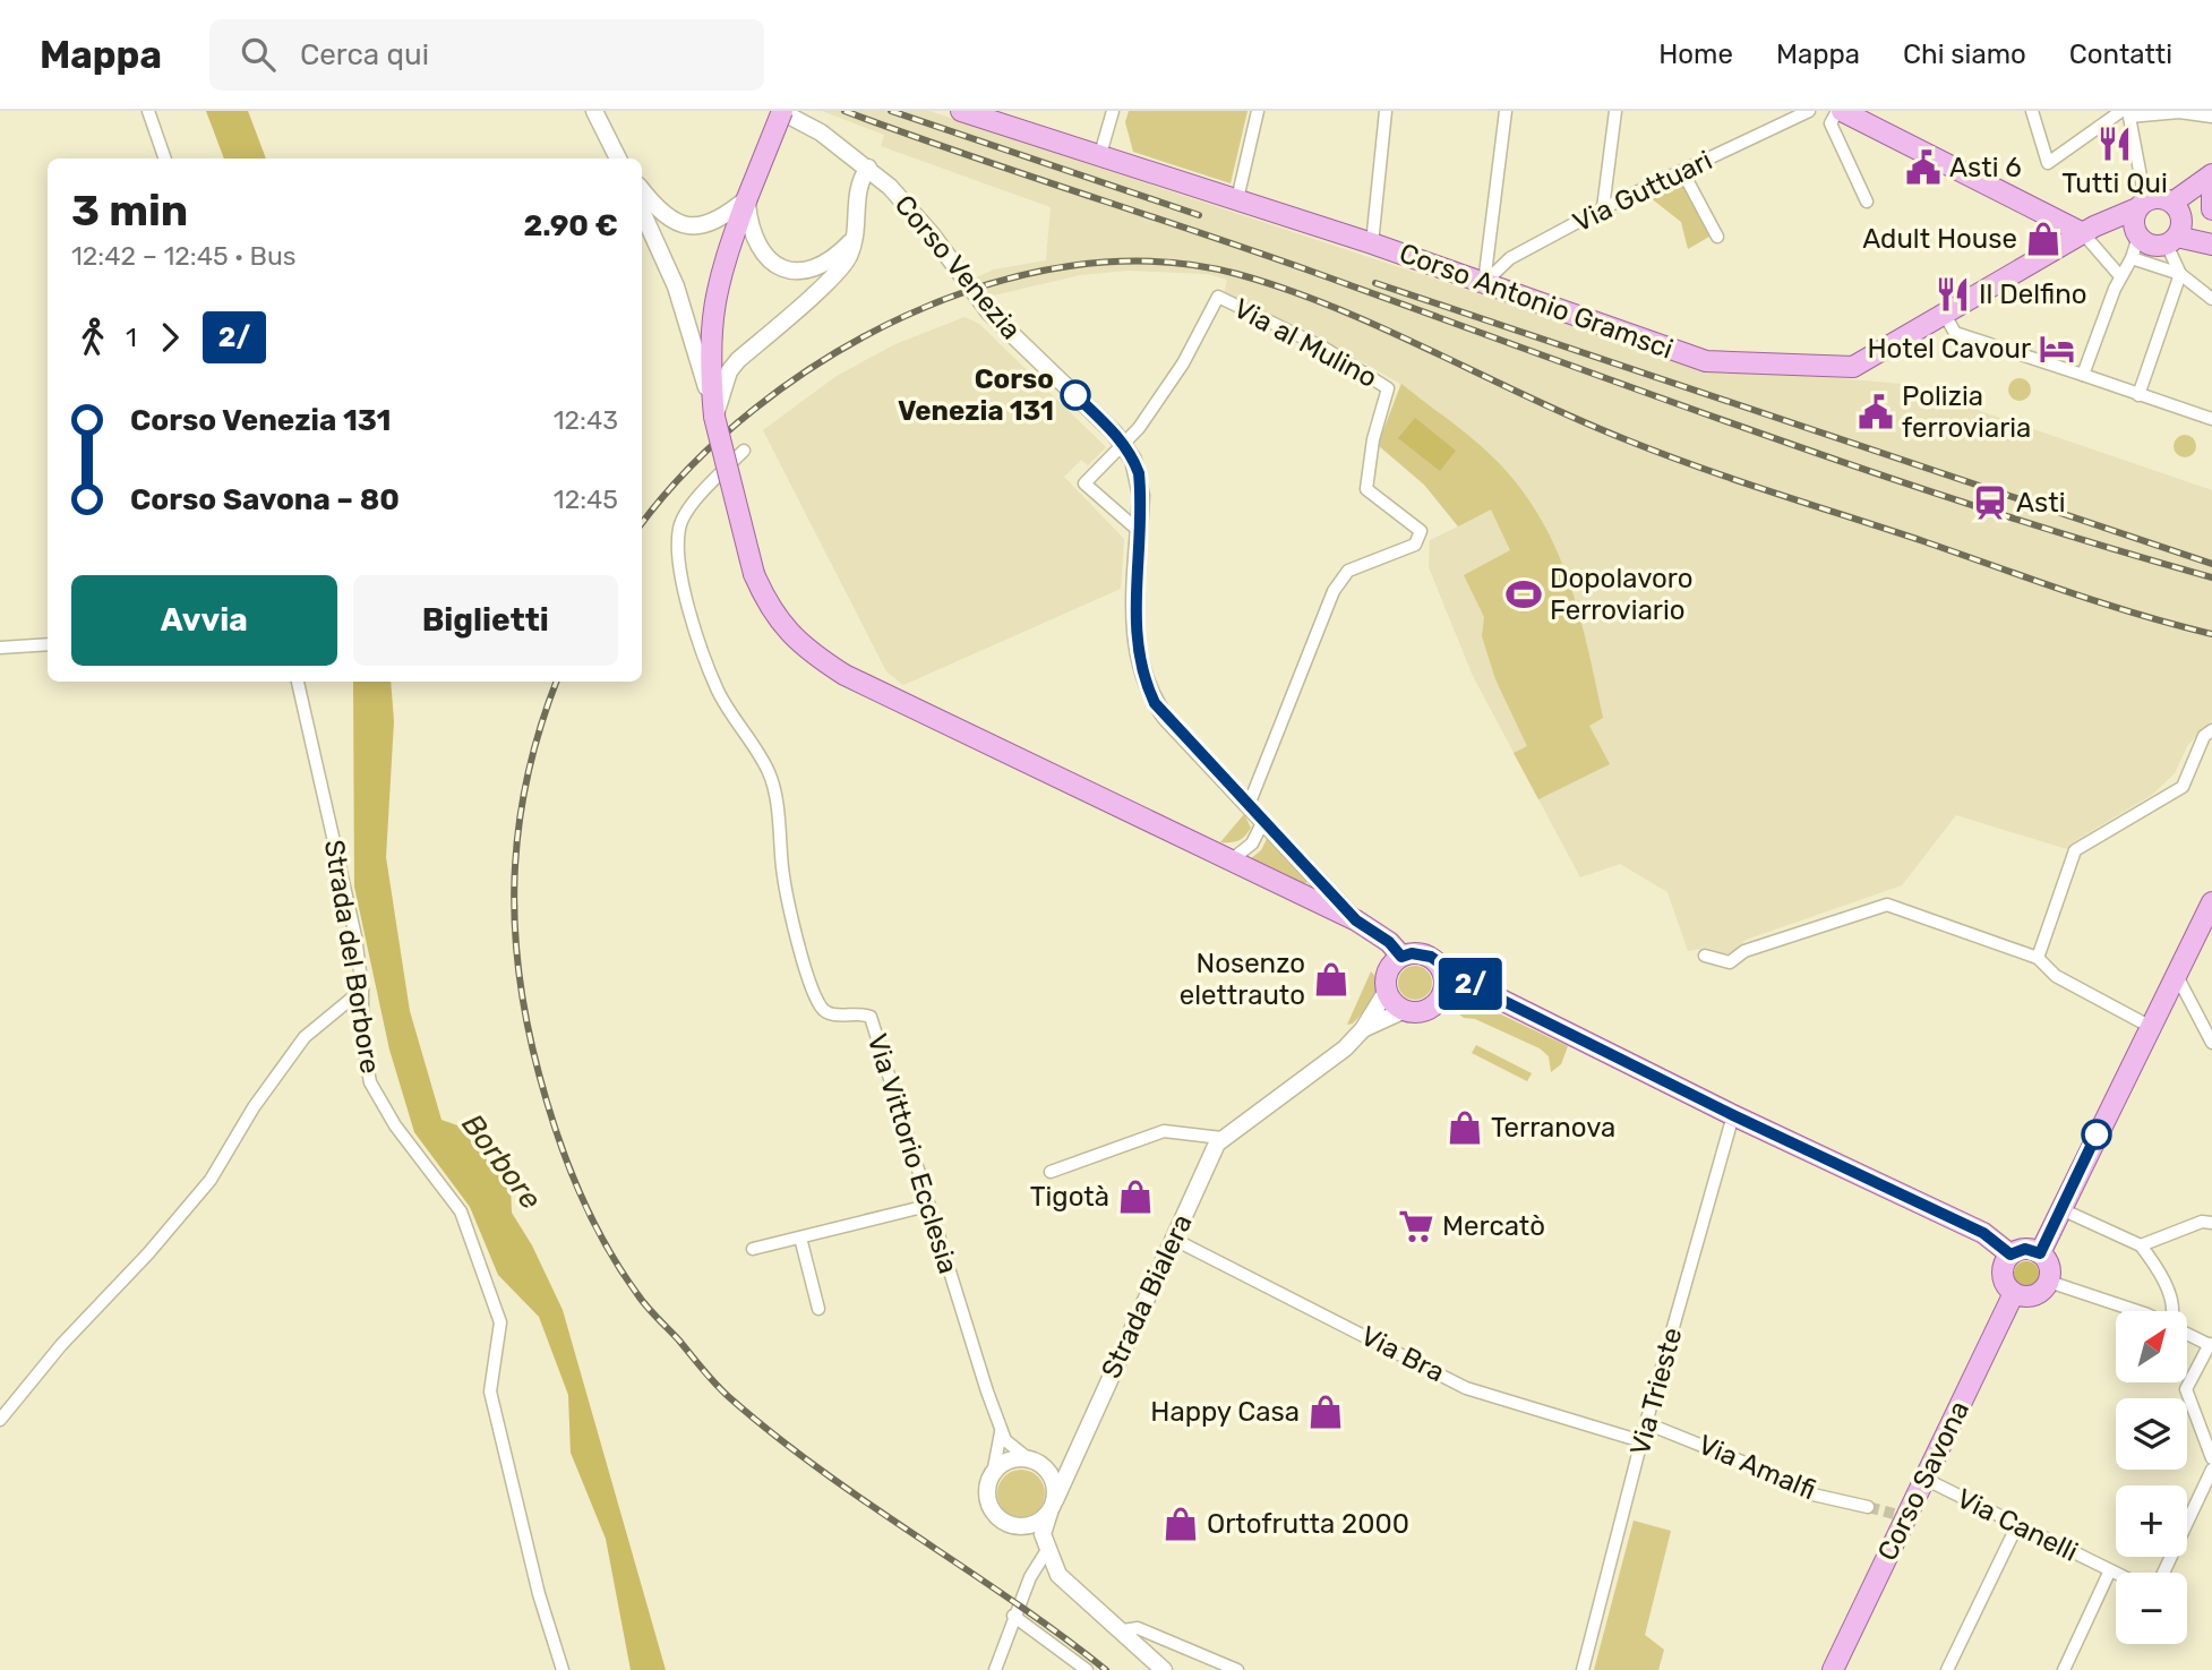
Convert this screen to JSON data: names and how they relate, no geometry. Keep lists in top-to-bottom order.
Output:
{
  "streets": {
    "main road": ["Corso Venezia", "Corso Antonio Gramsci", "Corso Savona"],
    "street": [
      "Via Guttuari",
      "Via al Mulino",
      "Strada del Borbore",
      "Via Vittorio Ecclesia",
      "Strada Bialera",
      "Via Bra",
      "Via Trieste",
      "Via Amalfi",
      "Via Canelli"
    ]
  },
  "crossings": [
    ["Via Guttuari", "Corso Antonio Gramsci"],
    ["Corso Venezia", "Via al Mulino"],
    ["Corso Venezia", "Strada Bialera"],
    ["Via Vittorio Ecclesia", "Strada Bialera"],
    ["Strada Bialera", "Via Bra"],
    ["Via Bra", "Via Trieste"],
    ["Via Trieste", "Via Amalfi"],
    ["Corso Savona", "Via Canelli"]
  ],
  "water": ["Borbore"],
  "places": {
    "restaurant": ["Tutti Qui", "Il Delfino"],
    "public building": ["Asti 6", "Polizia ferroviaria"],
    "shop": [
      "Adult House",
      "Nosenzo elettrauto",
      "Terranova",
      "Tigotà",
      "Happy Casa",
      "Ortofrutta 2000"
    ],
    "hotel": ["Hotel Cavour"],
    "other": ["Corso Venezia 131"],
    "station": ["Asti"],
    "sports": ["Dopolavoro Ferroviario"],
    "supermarket": ["Mercatò"]
  },
  "lines": ["bus line 2/"],
  "north": "top right",
  "page": {
    "header": "Mappa",
    "search": "Cerca qui",
    "nav": [
      "Home",
      "Mappa",
      "Chi siamo",
      "Contatti"
    ],
    "on_map": "2/",
    "heading": ["3 min", "12:42 – 12:45 · Bus", "2.90 €"],
    "legs": ["1", "2/"],
    "list": [
      {
        "name": "Corso Venezia 131",
        "value": "12:43"
      },
      {
        "name": "Corso Savona – 80",
        "value": "12:45"
      }
    ],
    "buttons": ["Avvia", "Biglietti"],
    "map_buttons": ["+", "−"]
  }
}
